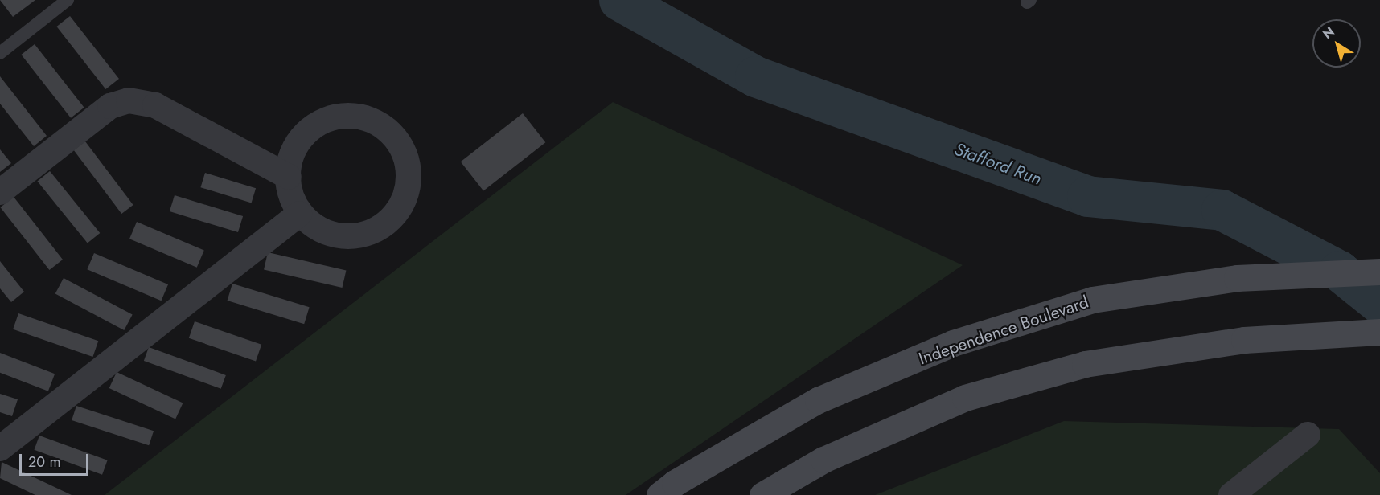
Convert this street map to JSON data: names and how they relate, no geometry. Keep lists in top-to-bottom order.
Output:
{
  "streets": {
    "main road": ["Independence Boulevard"]
  },
  "water": ["Stafford Run"],
  "scale_bar": "20 m",
  "north": "top left"
}
